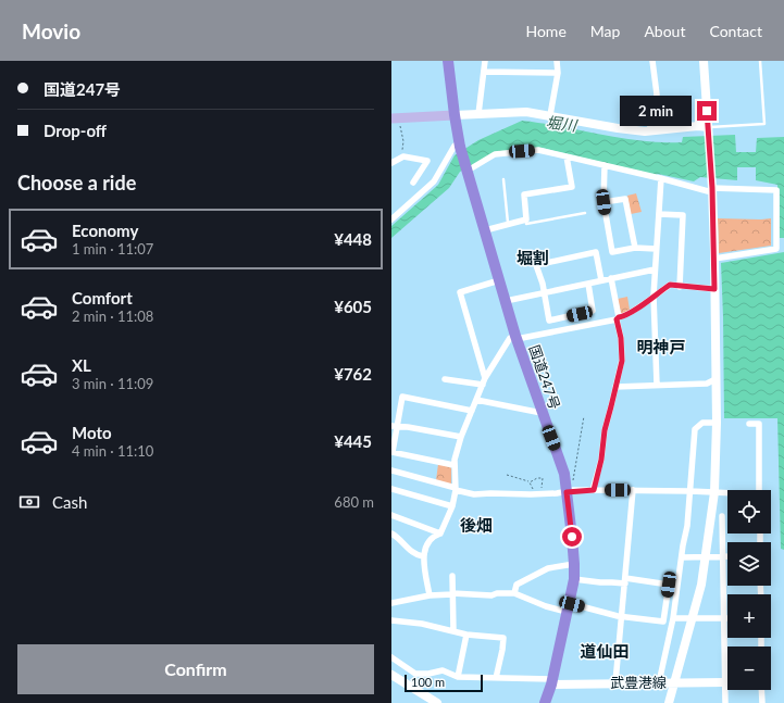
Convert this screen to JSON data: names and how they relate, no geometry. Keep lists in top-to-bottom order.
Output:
{
  "streets": {
    "highway": ["国道247号"],
    "street": ["武豊港線"]
  },
  "crossings": [
    ["国道247号", "武豊港線"]
  ],
  "districts": [
    "堀割",
    "明神戸",
    "後畑",
    "道仙田"
  ],
  "water": ["堀川"],
  "scale_bar": "100 m",
  "page": {
    "header": "Movio",
    "nav": [
      "Home",
      "Map",
      "About",
      "Contact"
    ],
    "banner": ["国道247号", "Drop-off"],
    "bubble": "2 min",
    "heading": "Choose a ride",
    "list": [
      {
        "name": "Economy",
        "note": "1 min · 11:07",
        "value": "¥448"
      },
      {
        "name": "Comfort",
        "note": "2 min · 11:08",
        "value": "¥605"
      },
      {
        "name": "XL",
        "note": "3 min · 11:09",
        "value": "¥762"
      },
      {
        "name": "Moto",
        "note": "4 min · 11:10",
        "value": "¥445"
      }
    ],
    "pay": ["Cash", "680 m"],
    "map_buttons": ["+", "−"],
    "buttons": "Confirm",
    "scale": "100 m"
  }
}
